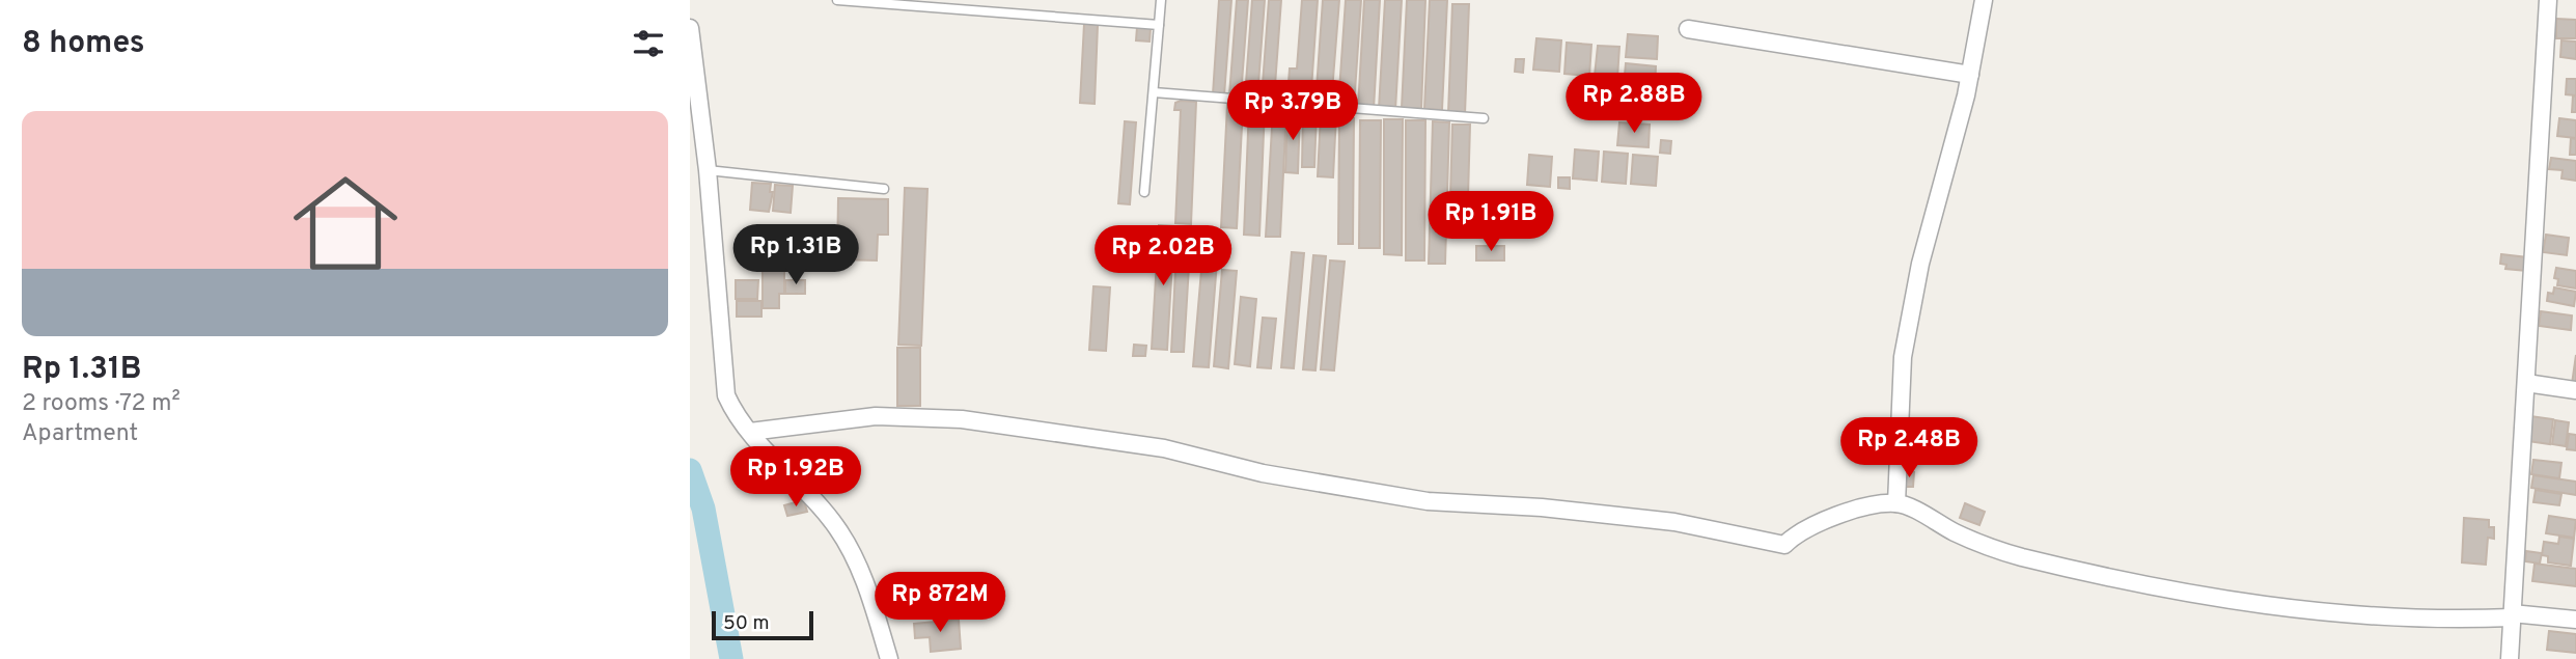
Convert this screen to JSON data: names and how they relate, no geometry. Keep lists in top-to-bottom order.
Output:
{
  "scale_bar": "50 m",
  "page": {
    "heading": "8 homes",
    "price": [
      "Rp 2.88B",
      "Rp 3.79B",
      "Rp 1.91B",
      "Rp 1.31B",
      "Rp 2.02B",
      "Rp 2.48B",
      "Rp 1.92B",
      "Rp 872M"
    ],
    "list": [
      {
        "name": "Rp 1.31B",
        "note": "2 rooms · 72 m² · Apartment"
      }
    ],
    "scale": "50 m"
  }
}
